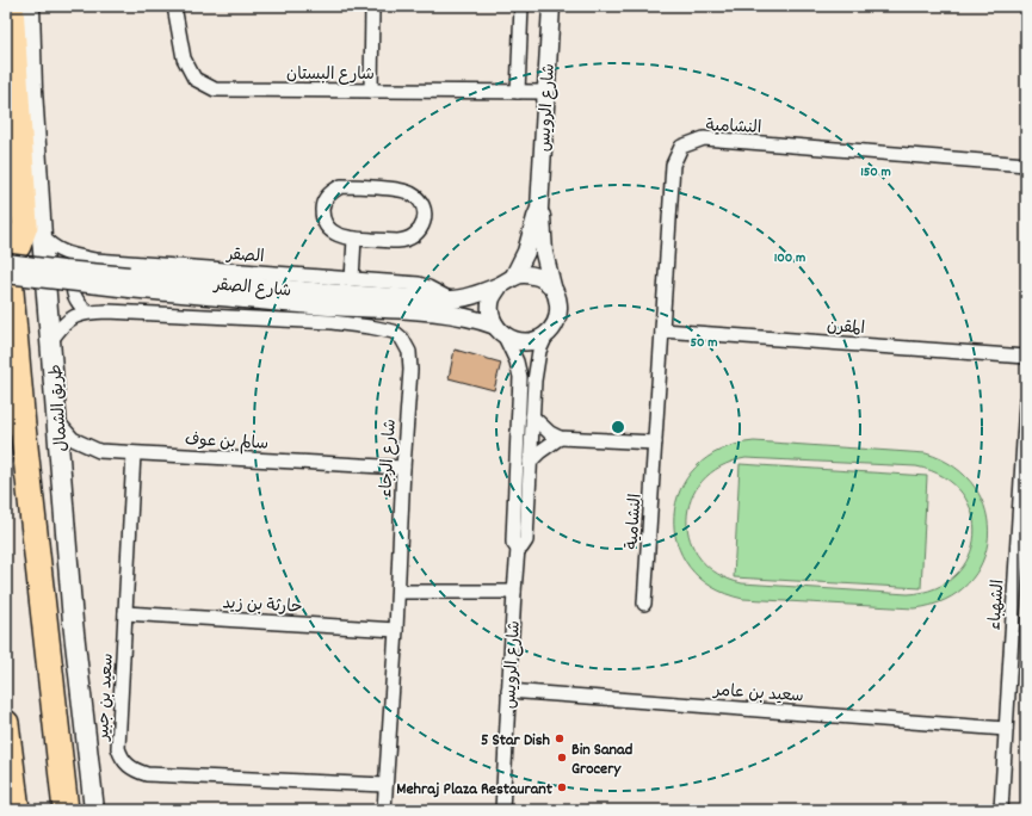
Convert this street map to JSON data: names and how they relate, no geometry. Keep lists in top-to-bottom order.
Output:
{
  "streets": {
    "highway": ["طريق الشمال"],
    "street": [
      "شارع البستان",
      "شارع الرويس",
      "النشامية",
      "الصقر",
      "شارع الصقر",
      "المقرن",
      "سالم بن عوف",
      "شارع الرجاء",
      "حارثة بن زيد",
      "الشهباء",
      "سعيد بن عامر",
      "سعيد بن جبير"
    ]
  },
  "crossings": [
    ["شارع البستان", "شارع الرويس"],
    ["شارع الرويس", "شارع الصقر"],
    ["شارع الرويس", "سعيد بن عامر"],
    ["النشامية", "المقرن"],
    ["الصقر", "شارع الصقر"],
    ["الصقر", "طريق الشمال"],
    ["شارع الصقر", "طريق الشمال"],
    ["طريق الشمال", "سالم بن عوف"],
    ["سالم بن عوف", "شارع الرجاء"],
    ["سالم بن عوف", "سعيد بن جبير"],
    ["شارع الرجاء", "حارثة بن زيد"],
    ["شارع الرجاء", "سعيد بن جبير"],
    ["حارثة بن زيد", "سعيد بن جبير"],
    ["الشهباء", "سعيد بن عامر"]
  ],
  "places": ["5 Star Dish", "Bin Sanad Grocery", "Mehraj Plaza Restaurant"],
  "rings": ["150 m", "100 m", "50 m"]
}
